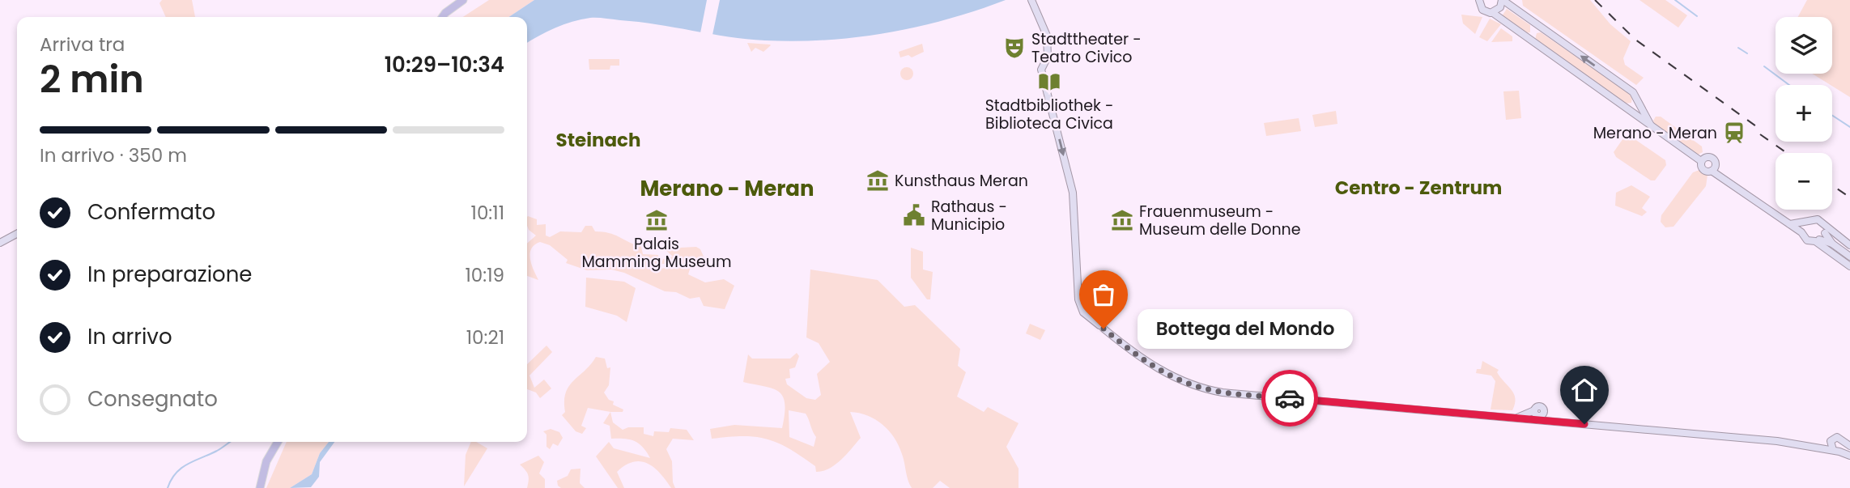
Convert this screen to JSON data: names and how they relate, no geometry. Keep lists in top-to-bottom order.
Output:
{
  "districts": ["Steinach", "Centro - Zentrum", "Merano - Meran"],
  "places": {
    "theatre": ["Stadttheater - Teatro Civico"],
    "library": ["Stadtbibliothek - Biblioteca Civica"],
    "station": ["Merano - Meran"],
    "museum": ["Kunsthaus Meran", "Palais Mamming Museum", "Frauenmuseum - Museum delle Donne"],
    "public building": ["Rathaus - Municipio"],
    "other": ["Bottega del Mondo"]
  },
  "page": {
    "map_buttons": ["+", "−"],
    "heading": ["2 min", "Arriva tra", "10:29–10:34"],
    "bar": "In arrivo · 350 m",
    "list": [
      ["Confermato", "10:11"],
      ["In preparazione", "10:19"],
      ["In arrivo", "10:21"],
      "Consegnato"
    ],
    "bubble": "Bottega del Mondo"
  }
}
